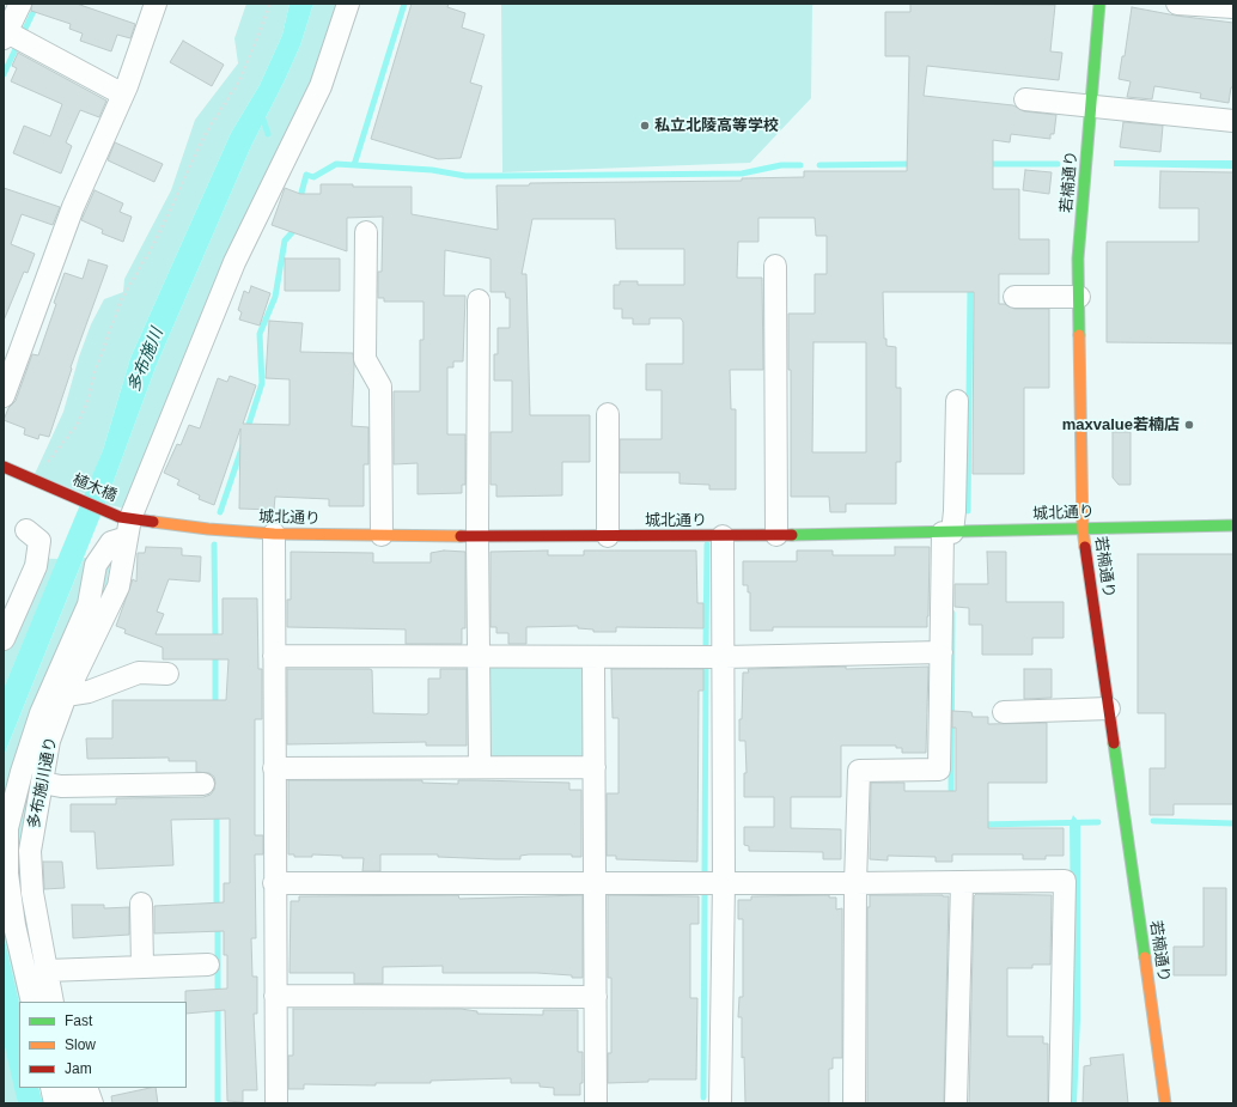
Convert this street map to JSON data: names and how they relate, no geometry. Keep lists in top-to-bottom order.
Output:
{
  "streets": {
    "street": [
      "若楠通り",
      "植木橋",
      "城北通り",
      "多布施川通り"
    ]
  },
  "crossings": [
    ["若楠通り", "城北通り"],
    ["植木橋", "城北通り"],
    ["植木橋", "多布施川通り"],
    ["城北通り", "多布施川通り"]
  ],
  "water": ["多布施川"],
  "places": ["私立北陵高等学校", "maxvalue若楠店"],
  "legend": ["Fast", "Slow", "Jam"]
}
